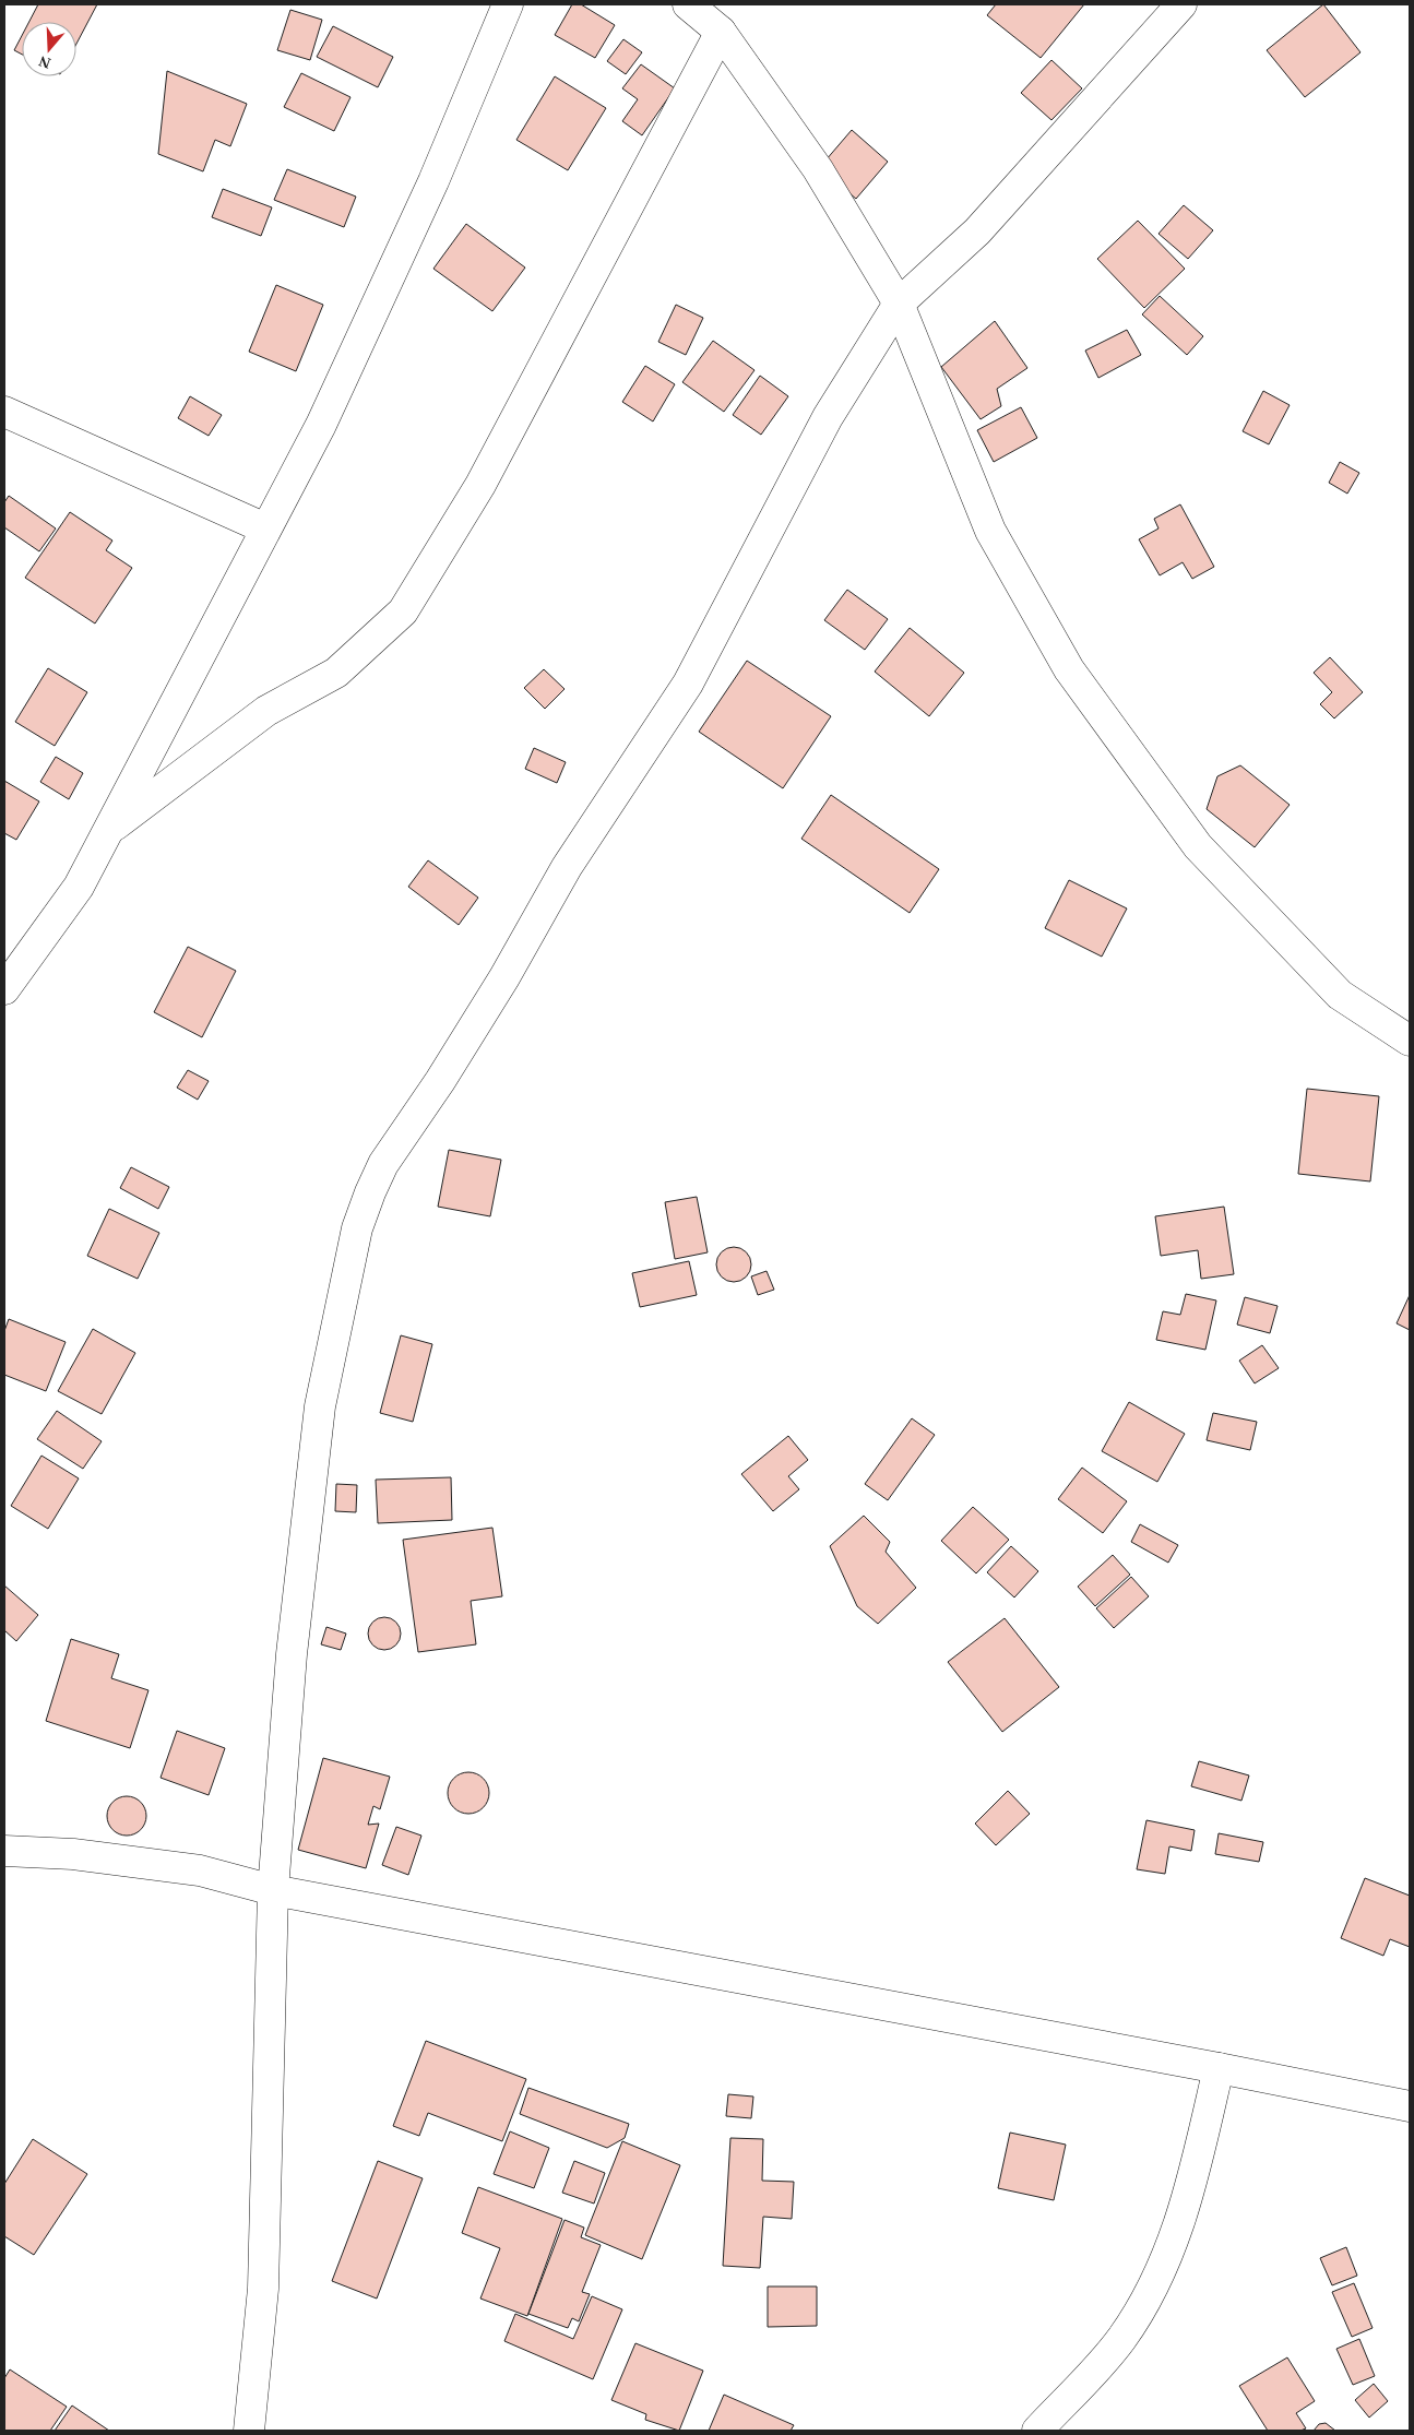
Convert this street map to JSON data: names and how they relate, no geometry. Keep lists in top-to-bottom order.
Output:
{
  "north": "bottom"
}
